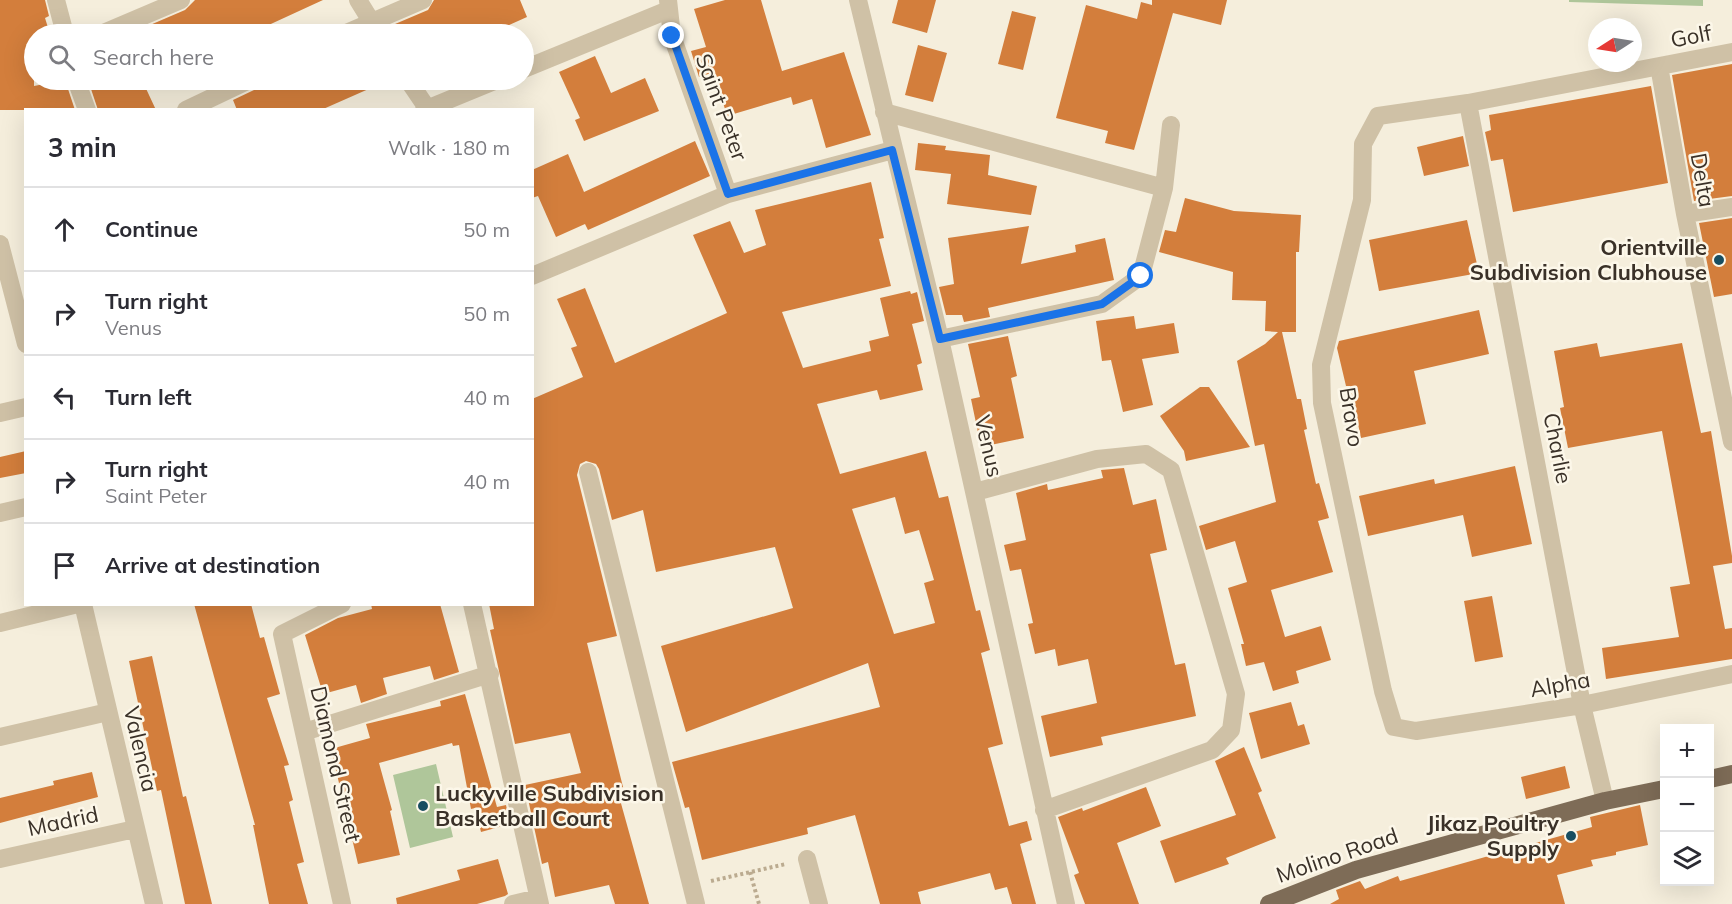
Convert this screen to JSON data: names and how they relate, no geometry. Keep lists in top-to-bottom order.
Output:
{
  "streets": {
    "main road": ["Molino Road"],
    "street": [
      "Golf",
      "Saint Peter",
      "Delta",
      "Bravo",
      "Venus",
      "Charlie",
      "Alpha",
      "Valencia",
      "Diamond Street",
      "Madrid"
    ]
  },
  "crossings": [
    ["Golf", "Delta"],
    ["Golf", "Bravo"],
    ["Golf", "Charlie"],
    ["Bravo", "Alpha"],
    ["Charlie", "Alpha"],
    ["Charlie", "Molino Road"],
    ["Valencia", "Madrid"]
  ],
  "places": ["Orientville Subdivision Clubhouse", "Luckyville Subdivision Basketball Court", "Jikaz Poultry Supply"],
  "north": "left",
  "page": {
    "search": "Search here",
    "heading": ["3 min", "Walk · 180 m"],
    "list": [
      ["Continue", "50 m"],
      ["Turn right", "Venus", "50 m"],
      ["Turn left", "40 m"],
      ["Turn right", "Saint Peter", "40 m"],
      "Arrive at destination"
    ],
    "map_buttons": ["+", "−"]
  }
}
